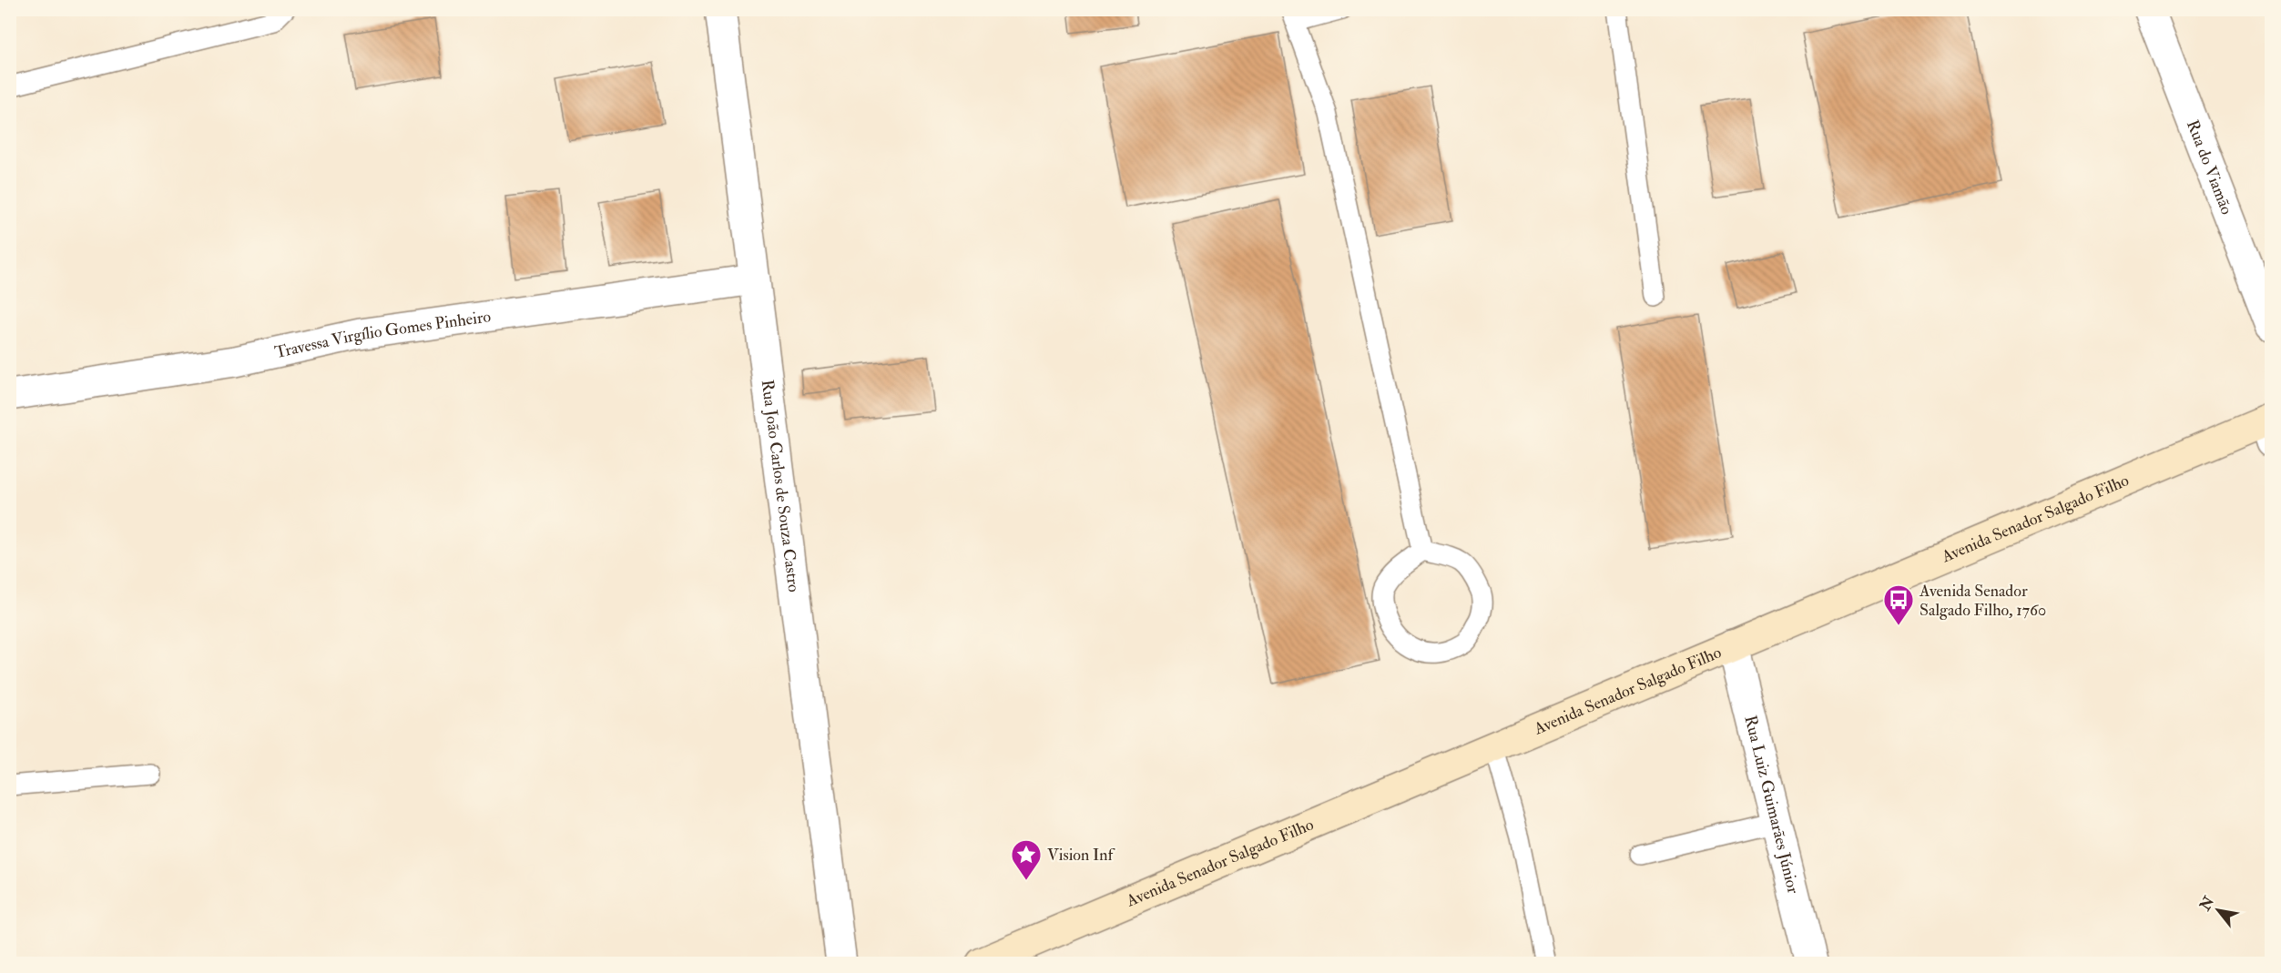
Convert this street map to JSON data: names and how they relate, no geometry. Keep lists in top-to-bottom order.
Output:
{
  "streets": {
    "main road": ["Avenida Senador Salgado Filho"],
    "street": [
      "Rua do Viamão",
      "Travessa Virgílio Gomes Pinheiro",
      "Rua João Carlos de Souza Castro",
      "Rua Luiz Guimarães Júnior"
    ]
  },
  "crossings": [
    ["Travessa Virgílio Gomes Pinheiro", "Rua João Carlos de Souza Castro"],
    ["Avenida Senador Salgado Filho", "Rua Luiz Guimarães Júnior"]
  ],
  "places": {
    "bus stop": ["Avenida Senador Salgado Filho, 1760"],
    "place": ["Vision Inf"]
  },
  "north": "top left"
}
